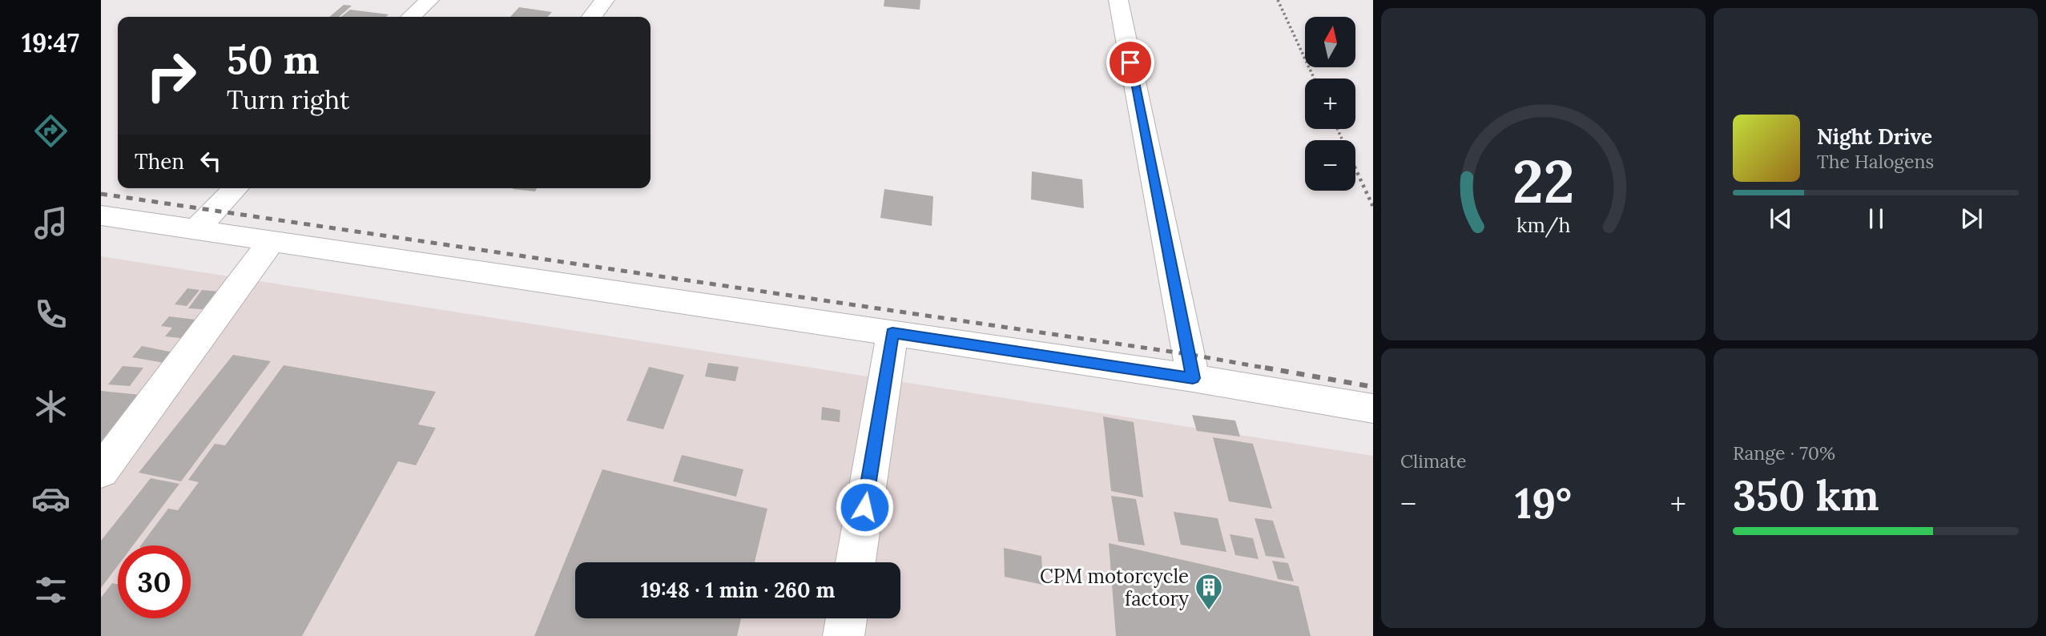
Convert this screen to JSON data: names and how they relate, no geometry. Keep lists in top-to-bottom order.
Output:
{
  "places": {
    "building": ["CPM motorcycle factory"]
  },
  "north": "top",
  "page": {
    "tabs": "19:47",
    "map_buttons": ["+", "−"],
    "turn": ["50 m", "Turn right"],
    "song": ["Night Drive", "The Halogens"],
    "then": "Then",
    "tile": [
      "Climate",
      ["Range · 70%", "350 km"]
    ],
    "heat": ["−", "19°", "+"],
    "limit": "30",
    "trip": "19:48 · 1 min · 260 m",
    "gauge": ["22", "km/h"]
  }
}
